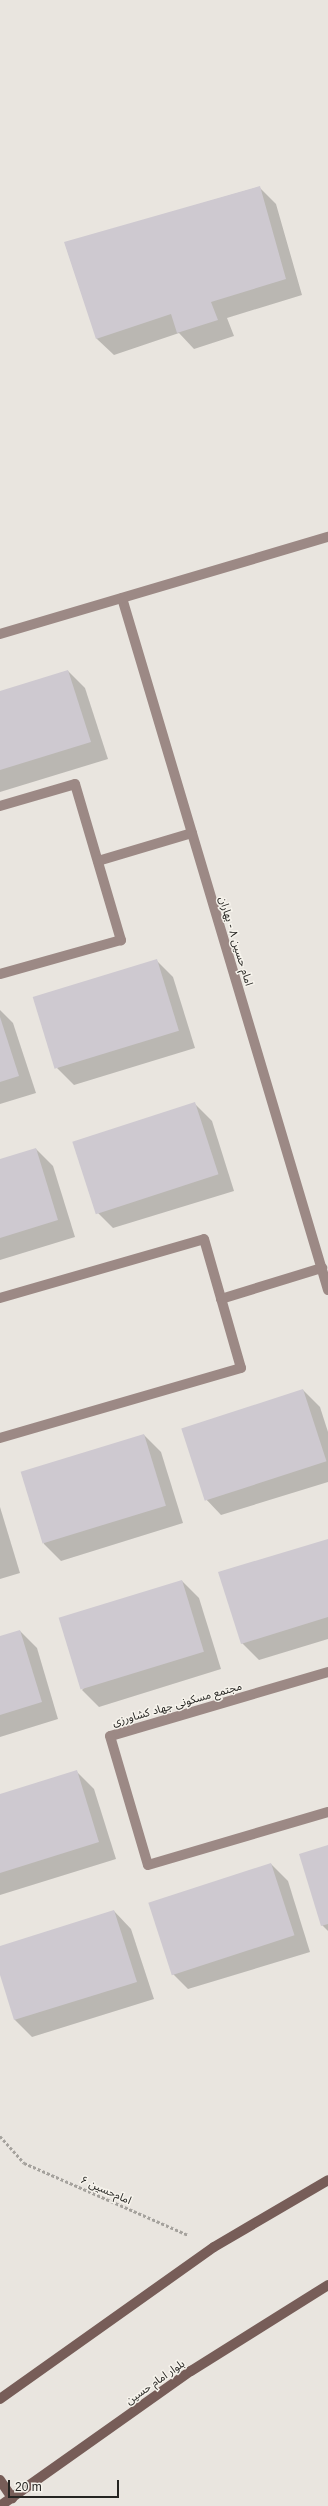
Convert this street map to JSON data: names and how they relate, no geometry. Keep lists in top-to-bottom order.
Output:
{
  "streets": {
    "main road": ["بلوار امام حسین"],
    "street": ["امام حسین ۸ - بهاران", "مجتمع مسکونی جهاد کشاورزی"],
    "path": ["امام‌حسین ۶"]
  },
  "scale_bar": "20 m"
}
